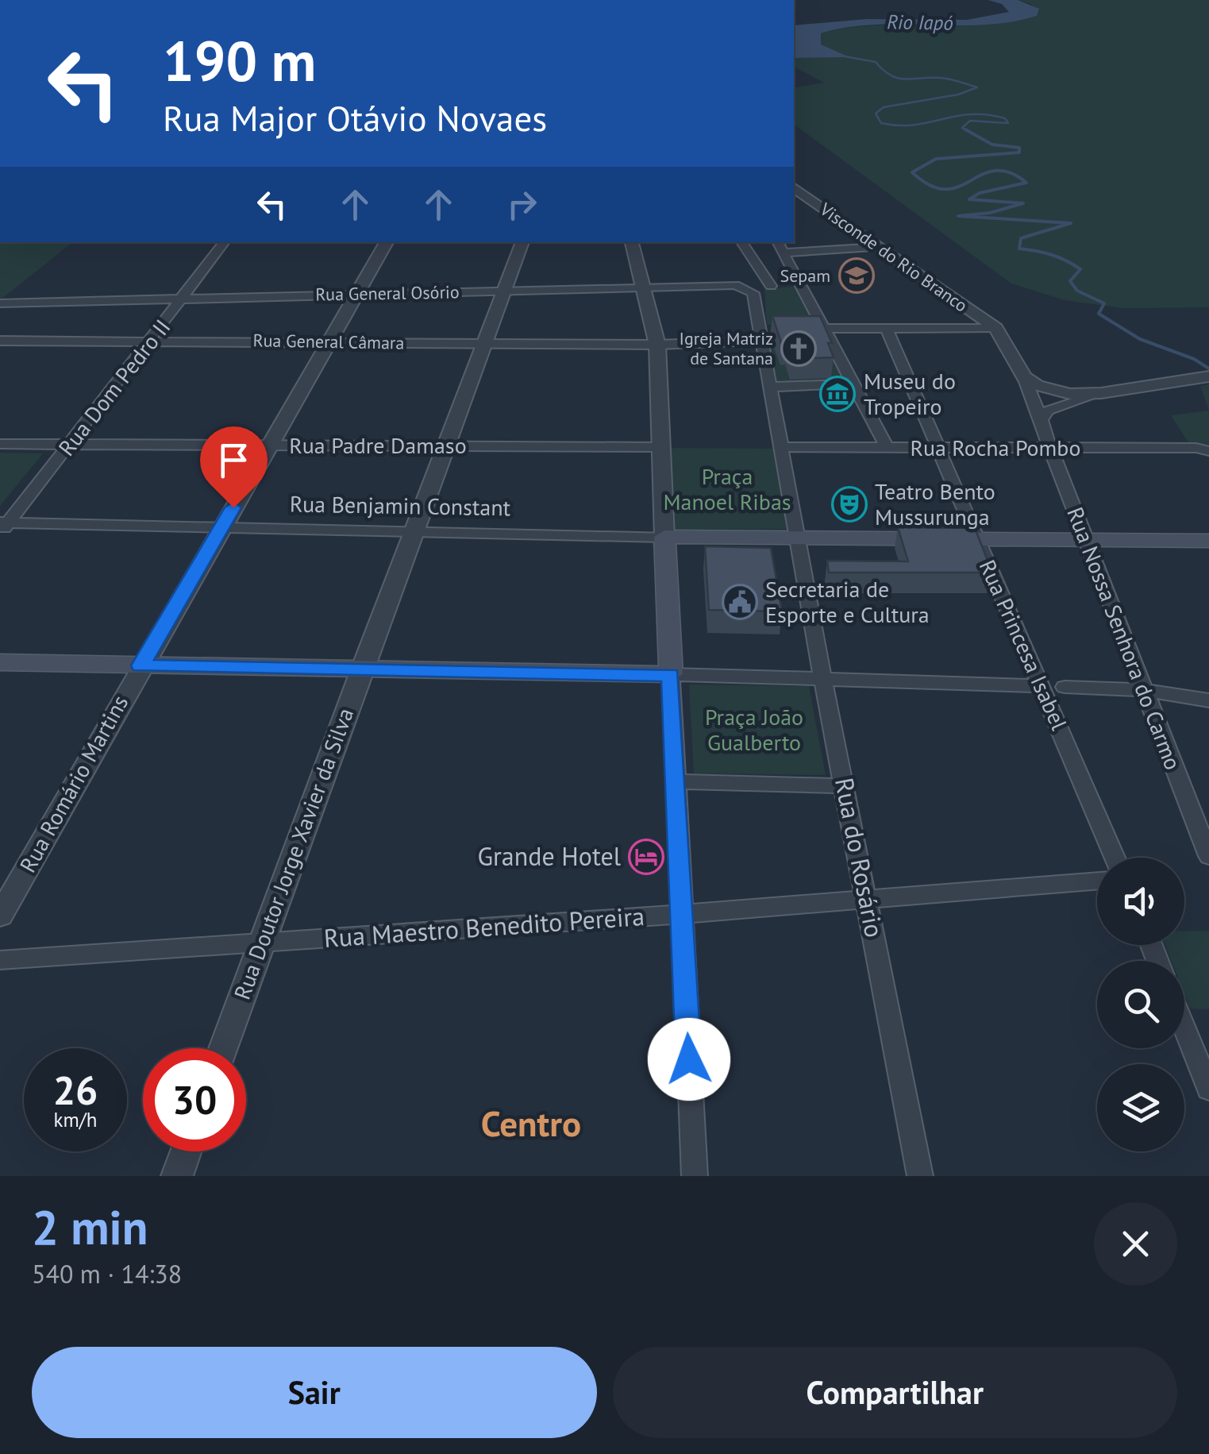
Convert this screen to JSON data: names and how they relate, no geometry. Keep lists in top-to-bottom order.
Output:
{
  "streets": {
    "main road": ["Rua Benjamin Constant"],
    "street": [
      "Visconde do Rio Branco",
      "Rua General Osório",
      "Rua General Câmara",
      "Rua Dom Pedro II",
      "Rua Padre Damaso",
      "Rua Rocha Pombo",
      "Rua Nossa Senhora do Carmo",
      "Rua Princesa Isabel",
      "Rua Romário Martins",
      "Rua Doutor Jorge Xavier da Silva",
      "Rua do Rosário",
      "Rua Maestro Benedito Pereira"
    ]
  },
  "crossings": [
    ["Visconde do Rio Branco", "Rua Nossa Senhora do Carmo"],
    ["Rua General Osório", "Rua Dom Pedro II"],
    ["Rua General Osório", "Rua Romário Martins"],
    ["Rua General Osório", "Rua Doutor Jorge Xavier da Silva"],
    ["Rua General Osório", "Rua do Rosário"],
    ["Rua General Câmara", "Rua Dom Pedro II"],
    ["Rua General Câmara", "Rua Romário Martins"],
    ["Rua General Câmara", "Rua Doutor Jorge Xavier da Silva"],
    ["Rua General Câmara", "Rua do Rosário"],
    ["Rua Dom Pedro II", "Rua Padre Damaso"],
    ["Rua Dom Pedro II", "Rua Benjamin Constant"],
    ["Rua Padre Damaso", "Rua Romário Martins"],
    ["Rua Padre Damaso", "Rua Doutor Jorge Xavier da Silva"],
    ["Rua Rocha Pombo", "Rua Nossa Senhora do Carmo"],
    ["Rua Rocha Pombo", "Rua Princesa Isabel"],
    ["Rua Rocha Pombo", "Rua do Rosário"],
    ["Rua Benjamin Constant", "Rua Nossa Senhora do Carmo"],
    ["Rua Benjamin Constant", "Rua Princesa Isabel"],
    ["Rua Benjamin Constant", "Rua Romário Martins"],
    ["Rua Benjamin Constant", "Rua Doutor Jorge Xavier da Silva"],
    ["Rua Benjamin Constant", "Rua do Rosário"],
    ["Rua Doutor Jorge Xavier da Silva", "Rua Maestro Benedito Pereira"],
    ["Rua do Rosário", "Rua Maestro Benedito Pereira"]
  ],
  "districts": ["Centro"],
  "water": ["Rio Iapó"],
  "parks": ["Praça Manoel Ribas", "Praça João Gualberto"],
  "places": {
    "school or university": ["Sepam"],
    "church": ["Igreja Matriz de Santana"],
    "museum": ["Museu do Tropeiro"],
    "theatre": ["Teatro Bento Mussurunga"],
    "public building": ["Secretaria de Esporte e Cultura"],
    "hotel": ["Grande Hotel"]
  },
  "page": {
    "turn": ["190 m", "Rua Major Otávio Novaes"],
    "speed": "26 km/h",
    "limit": "30",
    "heading": ["2 min", "540 m · 14:38"],
    "buttons": ["Sair", "Compartilhar"]
  }
}
